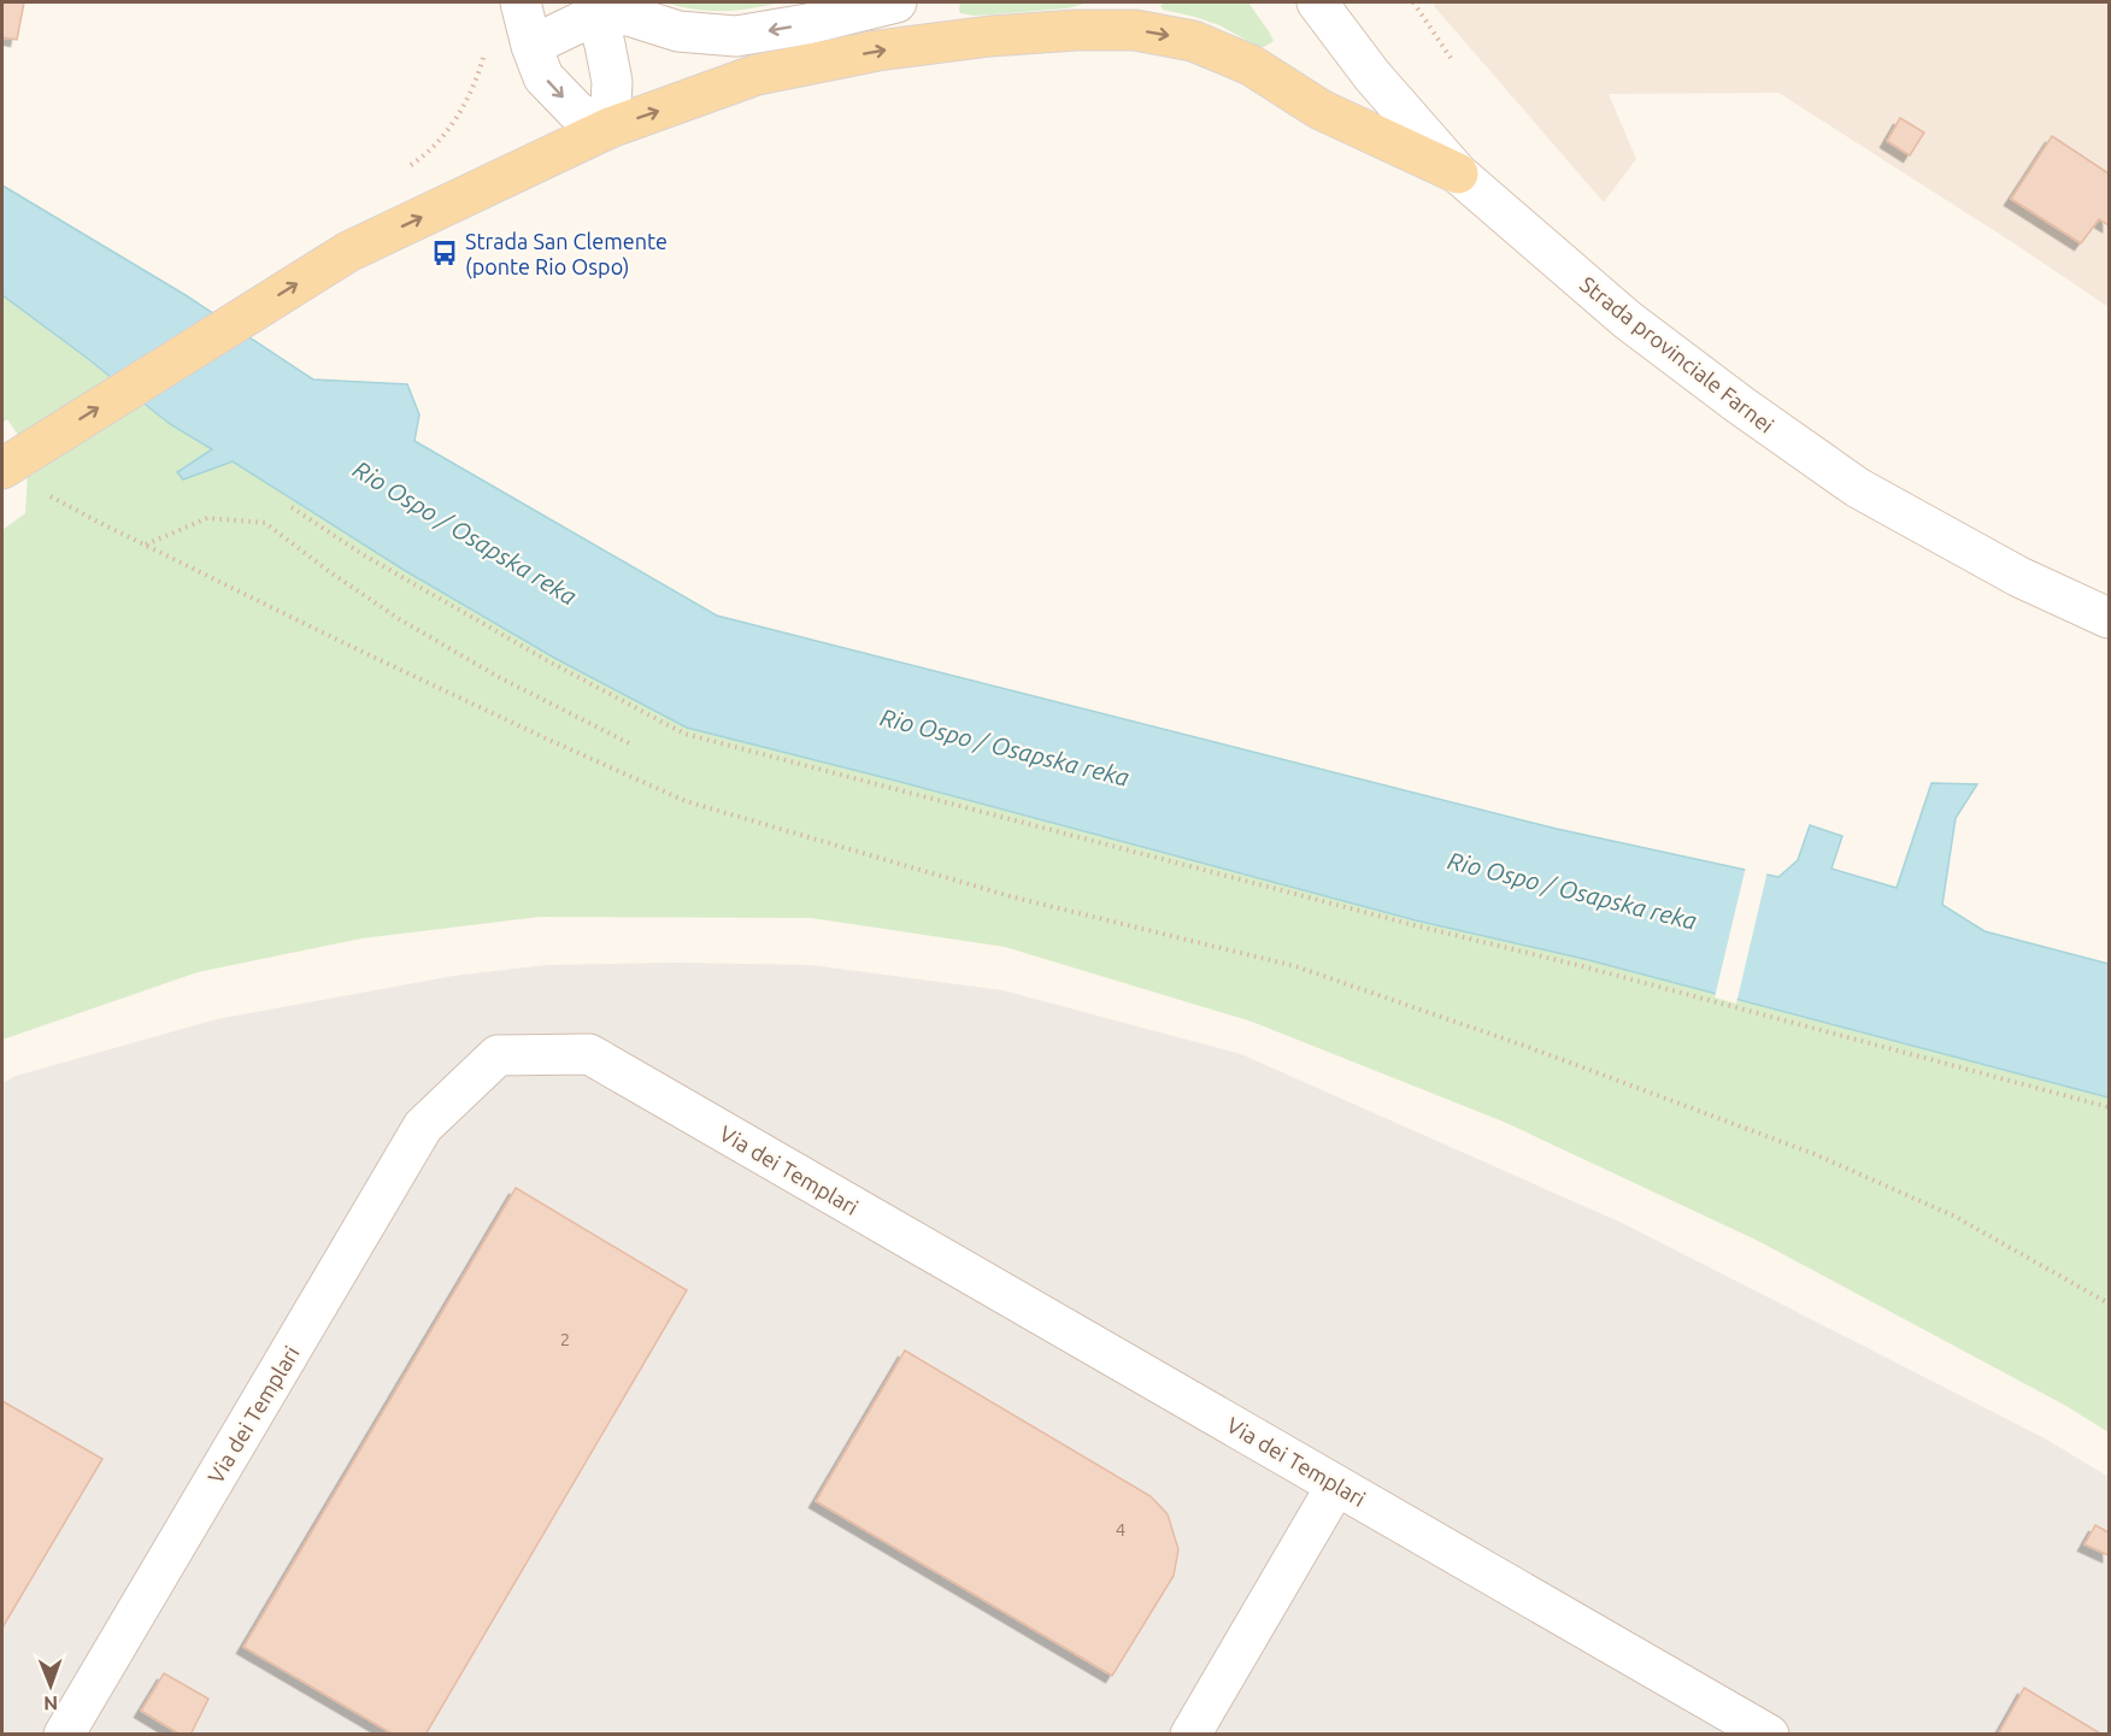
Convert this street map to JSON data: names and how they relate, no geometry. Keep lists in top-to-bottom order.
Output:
{
  "streets": {
    "street": ["Strada provinciale Farnei", "Via dei Templari"]
  },
  "water": ["Rio Ospo / Osapska reka"],
  "places": {
    "bus stop": ["Strada San Clemente (ponte Rio Ospo)"]
  },
  "house_numbers": ["2", "4"],
  "north": "bottom"
}
